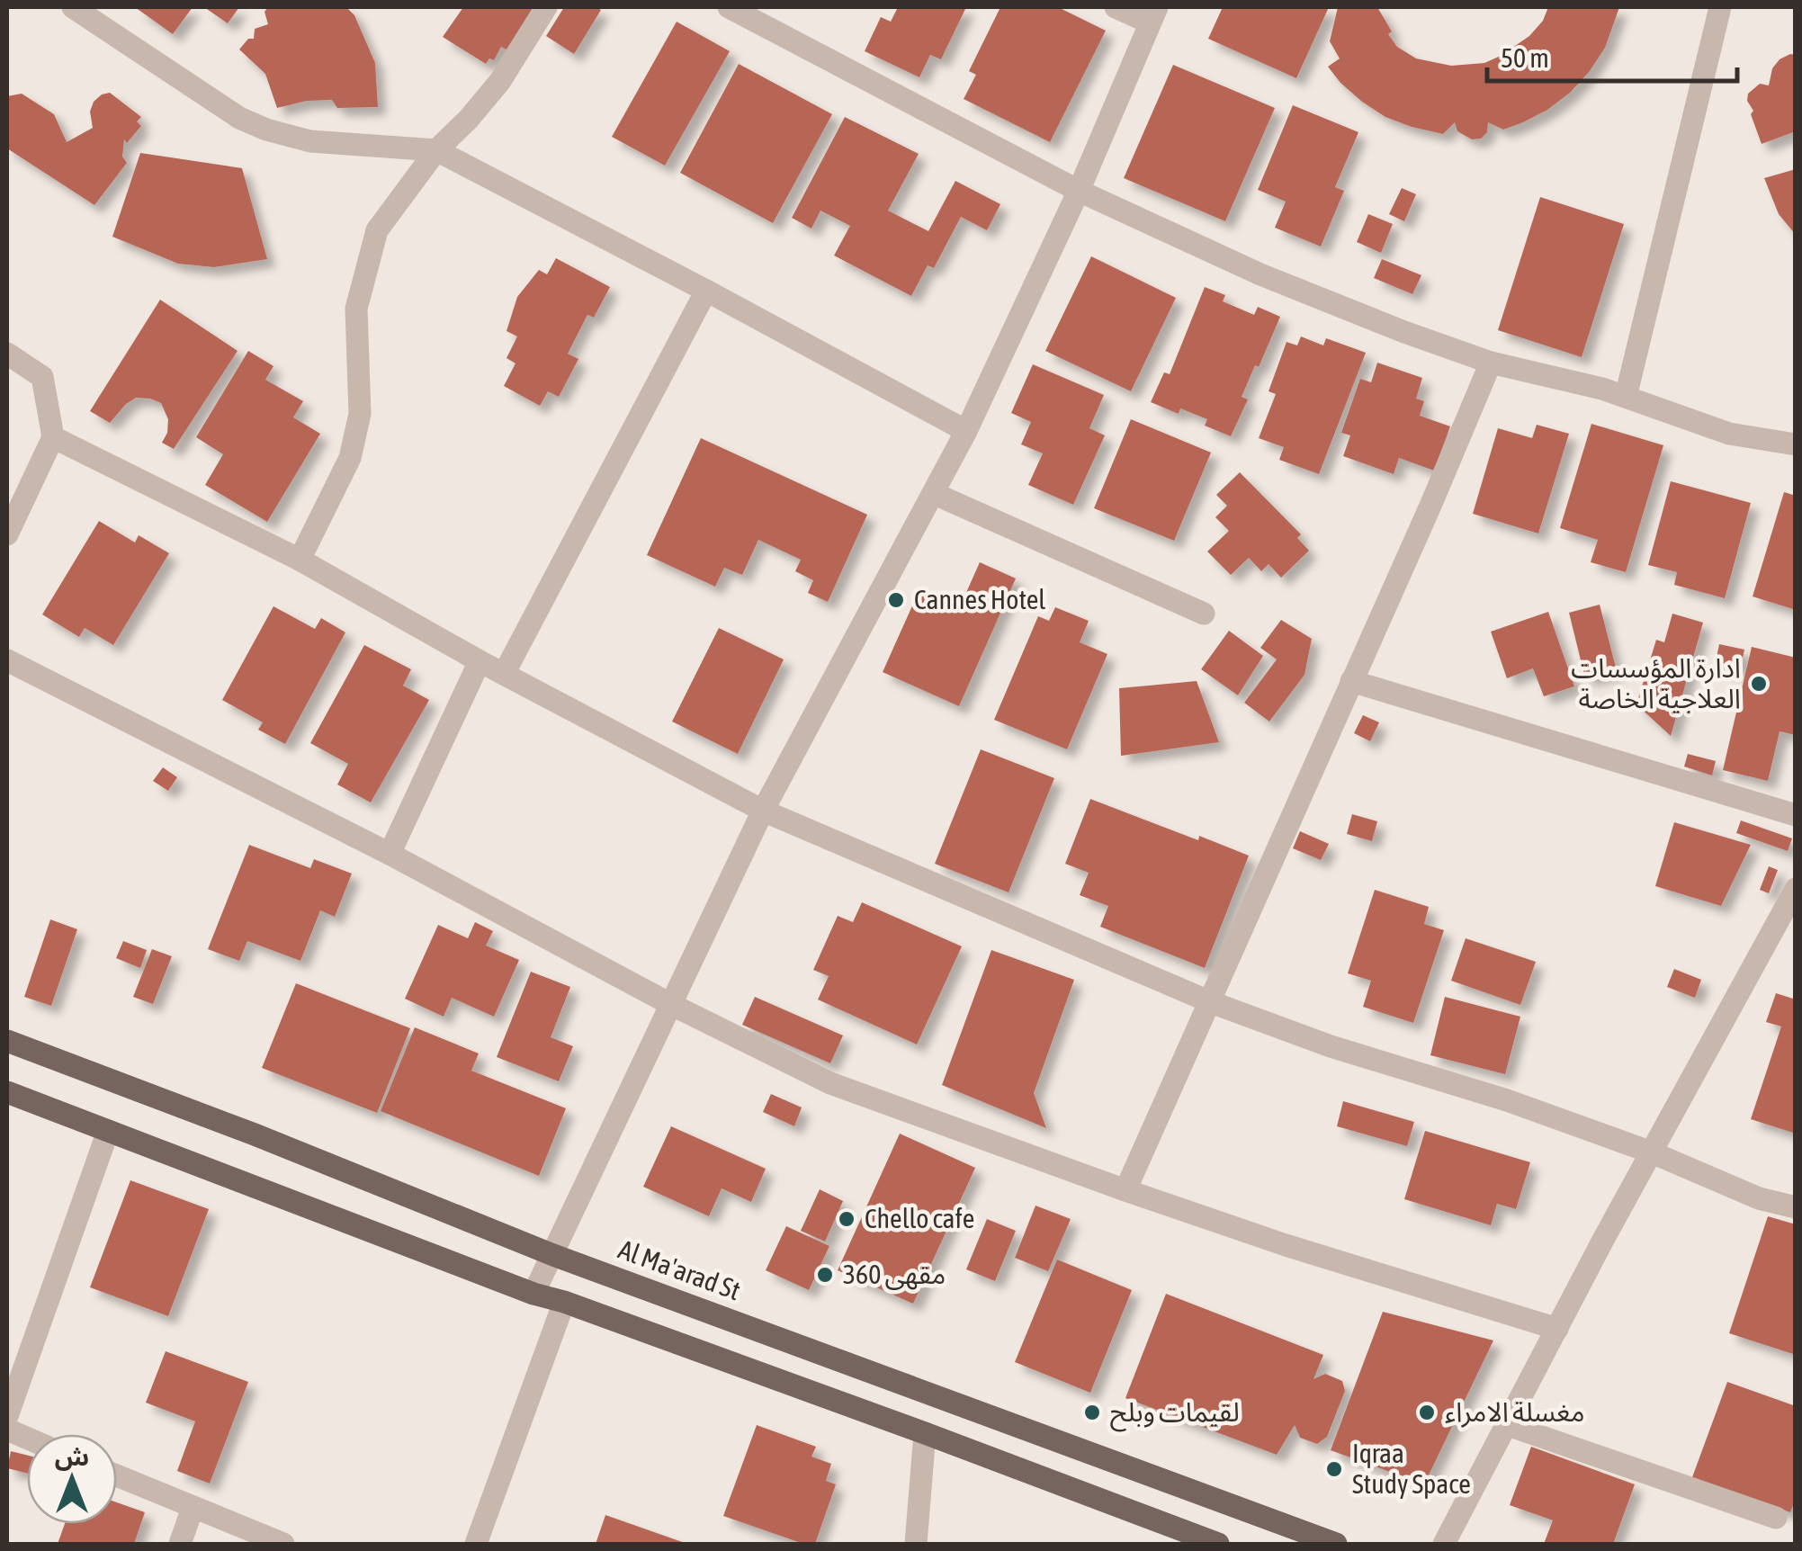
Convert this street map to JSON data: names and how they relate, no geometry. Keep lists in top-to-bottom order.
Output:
{
  "streets": {
    "main road": ["Al Ma'arad St"]
  },
  "places": [
    "Cannes Hotel",
    "ادارة المؤسسات العلاجية الخاصة",
    "Chello cafe",
    "مقهى 360",
    "لقيمات وبلح",
    "مغسلة الامراء",
    "Iqraa Study Space"
  ],
  "scale_bar": "50 m",
  "north": "top"
}
